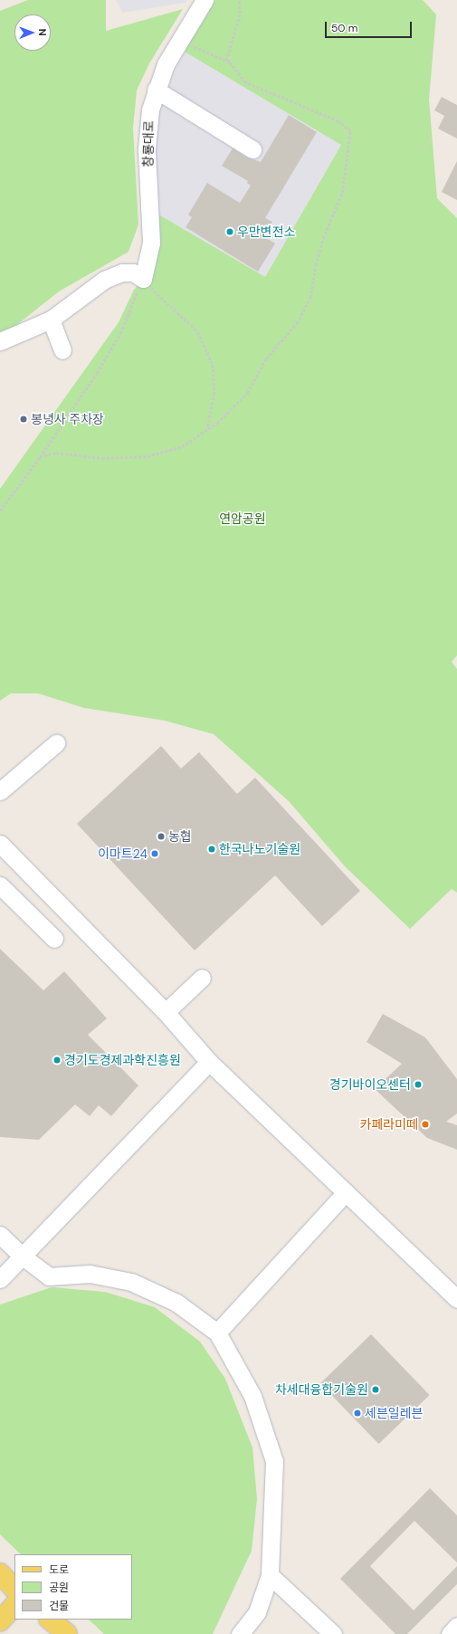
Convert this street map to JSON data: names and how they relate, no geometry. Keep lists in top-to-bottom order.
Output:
{
  "streets": {
    "lane": ["창룡대로"]
  },
  "parks": ["연암공원"],
  "places": [
    "우만변전소",
    "봉녕사 주차장",
    "농협",
    "한국나노기술원",
    "이마트24",
    "경기도경제과학진흥원",
    "경기바이오센터",
    "카페라미떼",
    "차세대융합기술원",
    "세븐일레븐"
  ],
  "legend": ["도로", "공원", "건물"],
  "scale_bar": "50 m",
  "north": "right"
}
